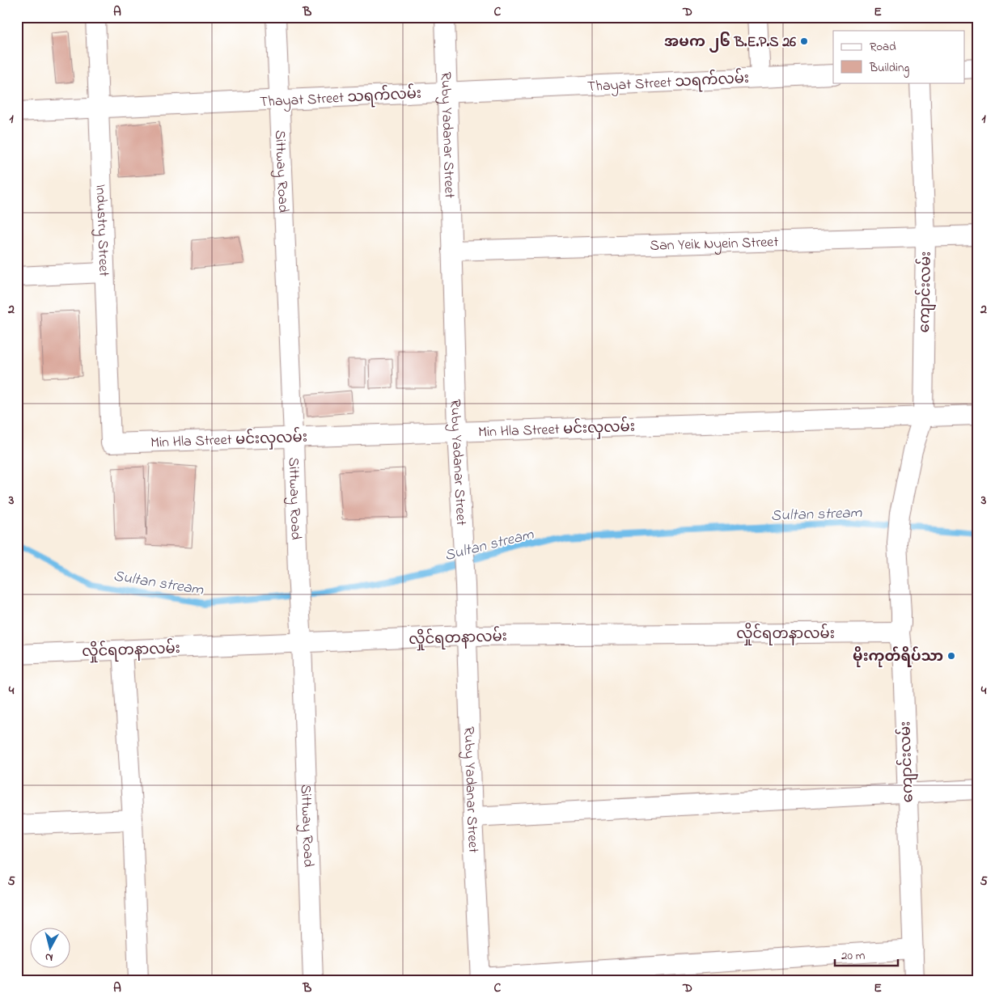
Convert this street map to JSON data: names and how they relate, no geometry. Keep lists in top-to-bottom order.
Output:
{
  "streets": {
    "street": [
      "Thayat Street သရက်လမ်း",
      "Ruby Yadanar Street",
      "Sittway Road",
      "Industry Street",
      "San Yeik Nyein Street",
      "ကျောင်းလမ်း",
      "Min Hla Street မင်းလှလမ်း",
      "လှိုင်ရတနာလမ်း"
    ]
  },
  "crossings": [
    ["Thayat Street သရက်လမ်း", "Ruby Yadanar Street"],
    ["Thayat Street သရက်လမ်း", "Sittway Road"],
    ["Thayat Street သရက်လမ်း", "Industry Street"],
    ["Ruby Yadanar Street", "San Yeik Nyein Street"],
    ["Ruby Yadanar Street", "Min Hla Street မင်းလှလမ်း"],
    ["Ruby Yadanar Street", "လှိုင်ရတနာလမ်း"],
    ["Sittway Road", "Min Hla Street မင်းလှလမ်း"],
    ["Sittway Road", "လှိုင်ရတနာလမ်း"],
    ["Industry Street", "Min Hla Street မင်းလှလမ်း"],
    ["San Yeik Nyein Street", "ကျောင်းလမ်း"],
    ["ကျောင်းလမ်း", "Min Hla Street မင်းလှလမ်း"],
    ["ကျောင်းလမ်း", "လှိုင်ရတနာလမ်း"]
  ],
  "water": ["Sultan stream"],
  "places": ["အမက ၂၆ B.E.P.S 26", "မိုးကုတ်ရိပ်သာ"],
  "legend": ["Road", "Building"],
  "scale_bar": "20 m",
  "north": "bottom",
  "grid": {
    "columns": [
      "A",
      "B",
      "C",
      "D",
      "E"
    ],
    "rows": [
      "1",
      "2",
      "3",
      "4",
      "5"
    ]
  }
}
